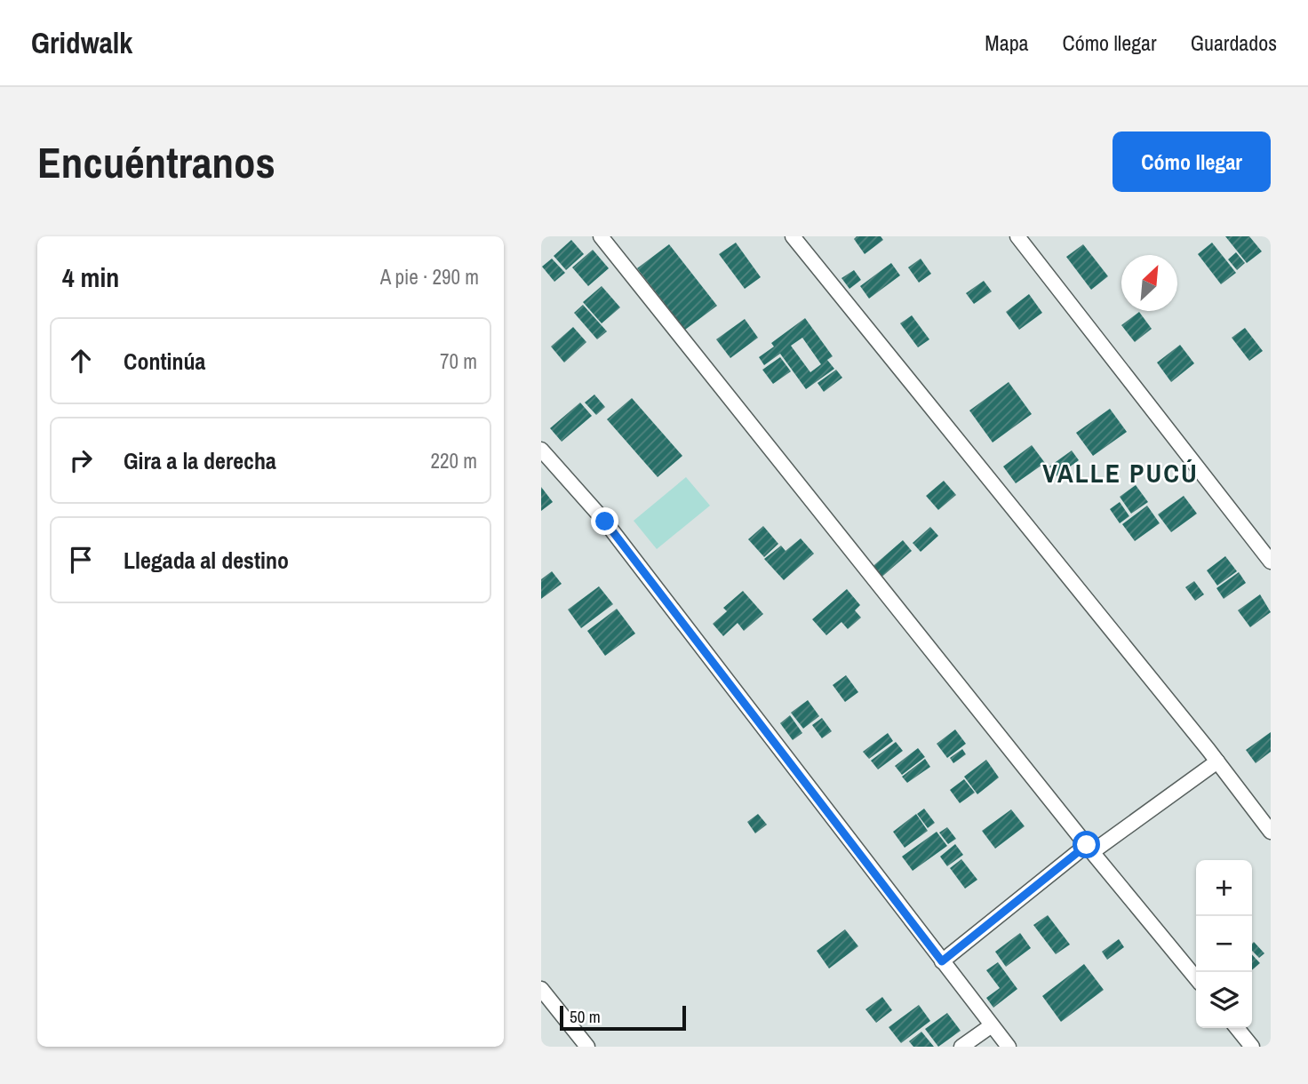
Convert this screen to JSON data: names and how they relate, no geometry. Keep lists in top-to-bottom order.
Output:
{
  "districts": ["VALLE PUCÚ"],
  "scale_bar": "50 m",
  "north": "top right",
  "page": {
    "header": "Gridwalk",
    "nav": ["Mapa", "Cómo llegar", "Guardados"],
    "buttons": "Cómo llegar",
    "title": "Encuéntranos",
    "heading": ["4 min", "A pie · 290 m"],
    "list": [
      ["Continúa", "70 m"],
      ["Gira a la derecha", "220 m"],
      "Llegada al destino"
    ],
    "map_buttons": ["+", "−"],
    "scale": "50 m"
  }
}
